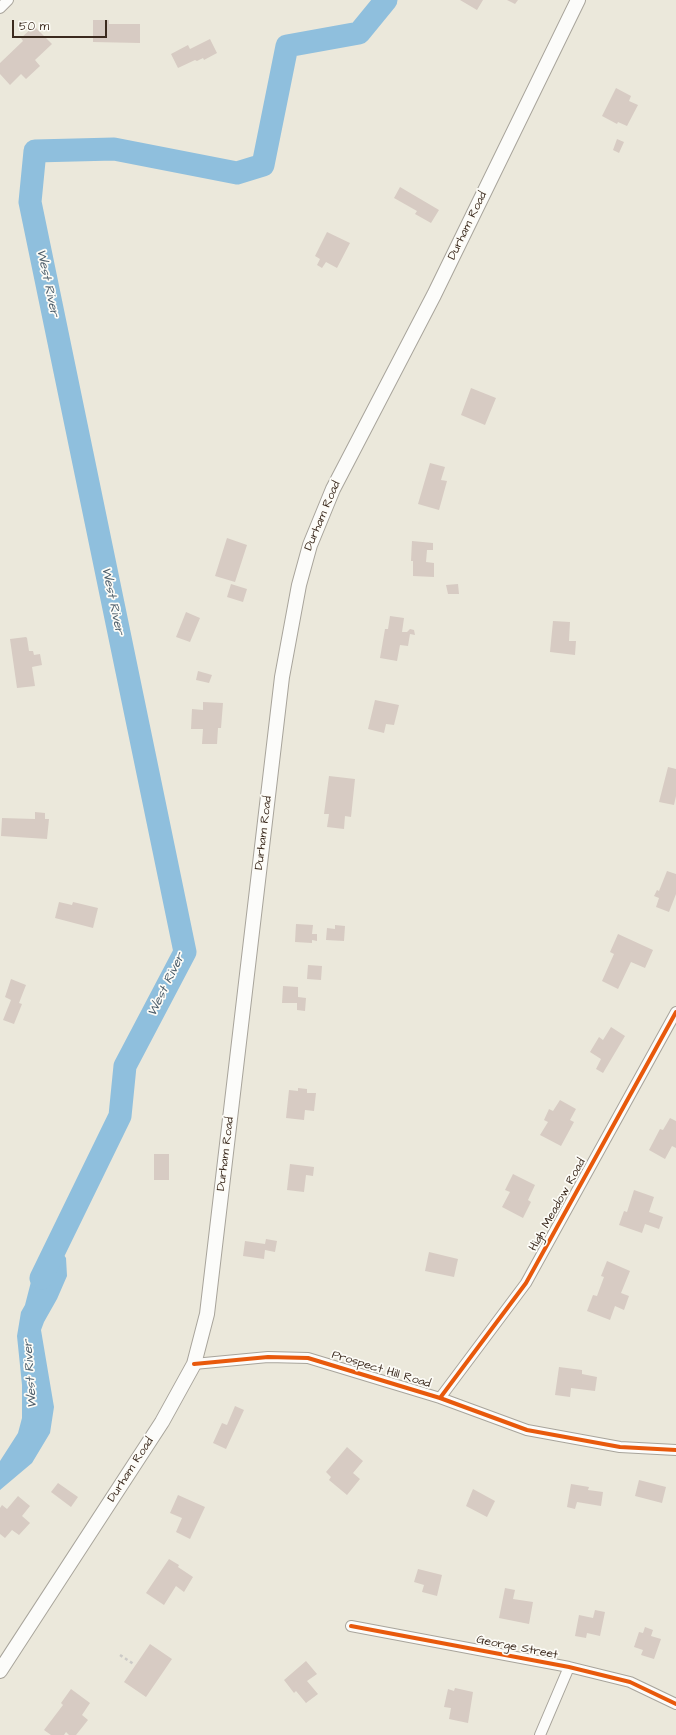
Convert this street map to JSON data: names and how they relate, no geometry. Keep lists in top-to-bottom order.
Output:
{
  "streets": {
    "main road": ["Durham Road"],
    "street": ["High Meadow Road", "Prospect Hill Road", "George Street"]
  },
  "crossings": [
    ["Durham Road", "Prospect Hill Road"],
    ["High Meadow Road", "Prospect Hill Road"]
  ],
  "water": ["West River"],
  "scale_bar": "50 m"
}
